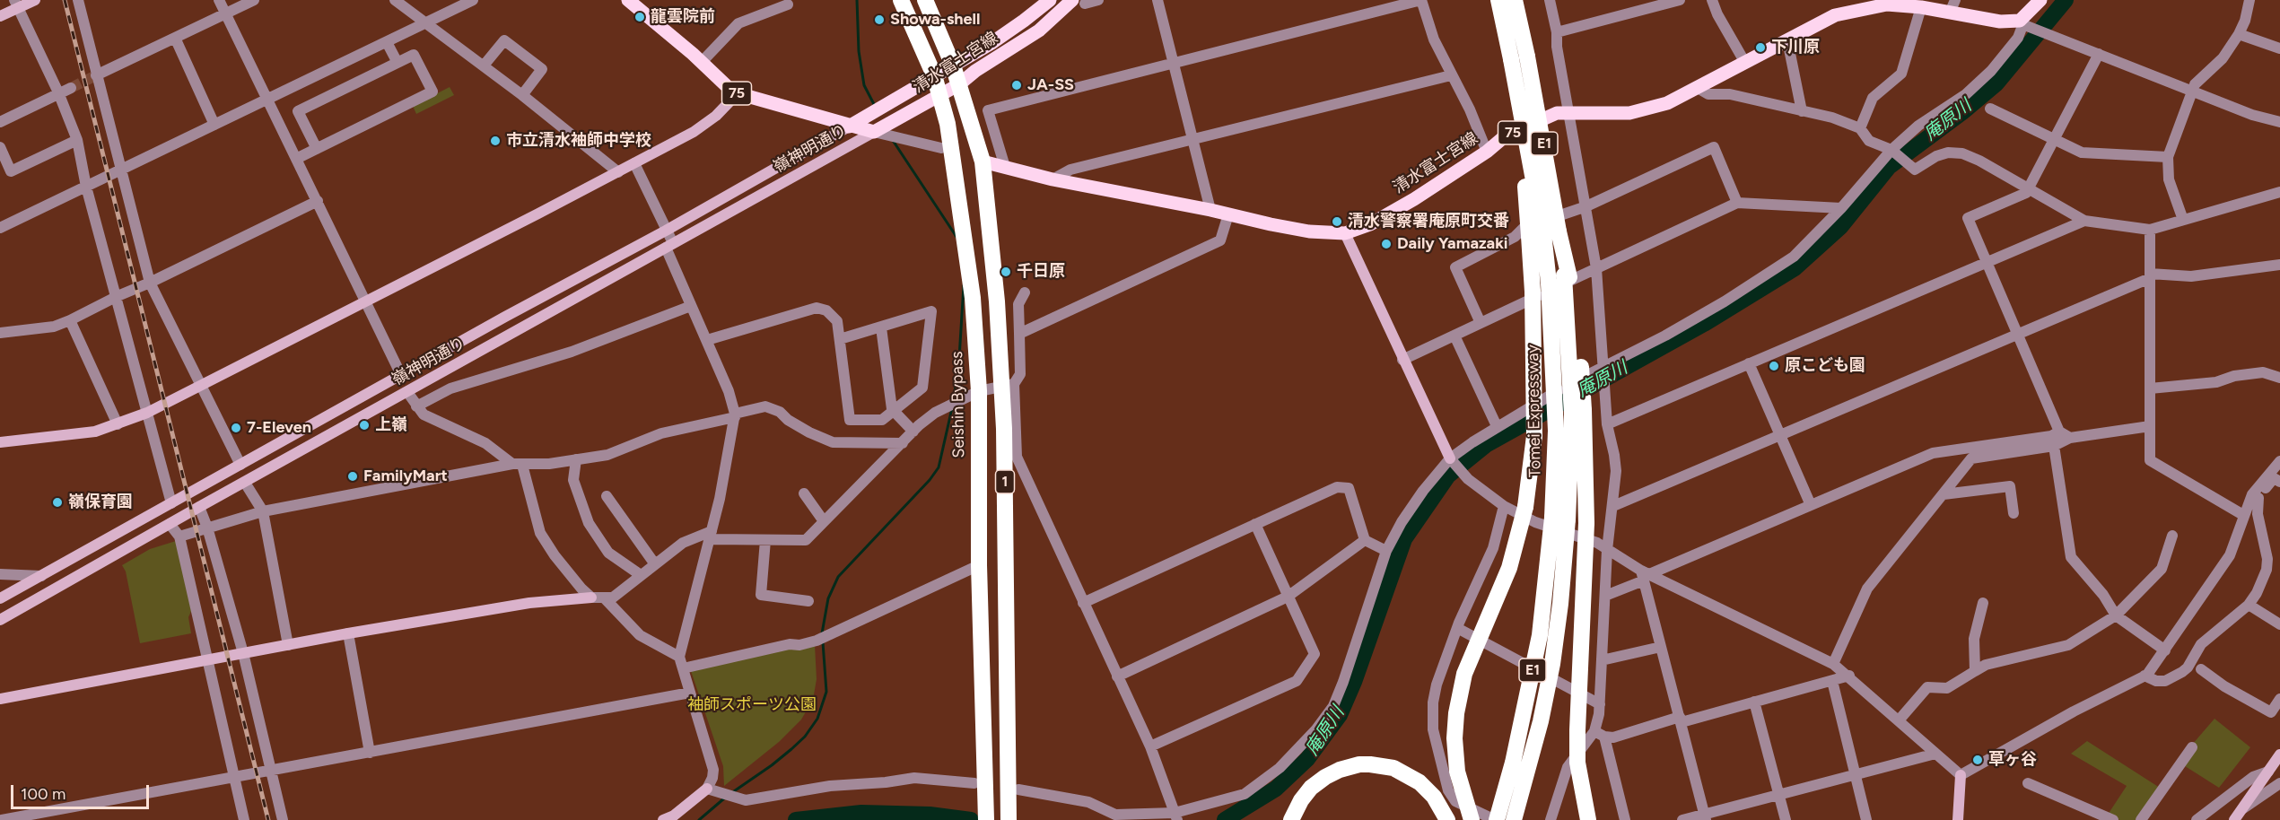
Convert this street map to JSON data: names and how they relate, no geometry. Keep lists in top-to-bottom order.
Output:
{
  "streets": {
    "highway": [
      "E1",
      "Seishin Bypass",
      "Tomei Expressway",
      "1"
    ],
    "main road": ["清水富士宮線", "75", "嶺神明通り"]
  },
  "crossings": [
    ["清水富士宮線", "75"],
    ["清水富士宮線", "嶺神明通り"],
    ["清水富士宮線", "Seishin Bypass"],
    ["清水富士宮線", "1"],
    ["75", "嶺神明通り"]
  ],
  "water": ["庵原川"],
  "parks": ["袖師スポーツ公園"],
  "places": [
    "龍雲院前",
    "Showa-shell",
    "下川原",
    "JA-SS",
    "市立清水袖師中学校",
    "清水警察署庵原町交番",
    "Daily Yamazaki",
    "千日原",
    "原こども園",
    "上嶺",
    "7-Eleven",
    "FamilyMart",
    "嶺保育園",
    "草ヶ谷"
  ],
  "scale_bar": "100 m"
}
